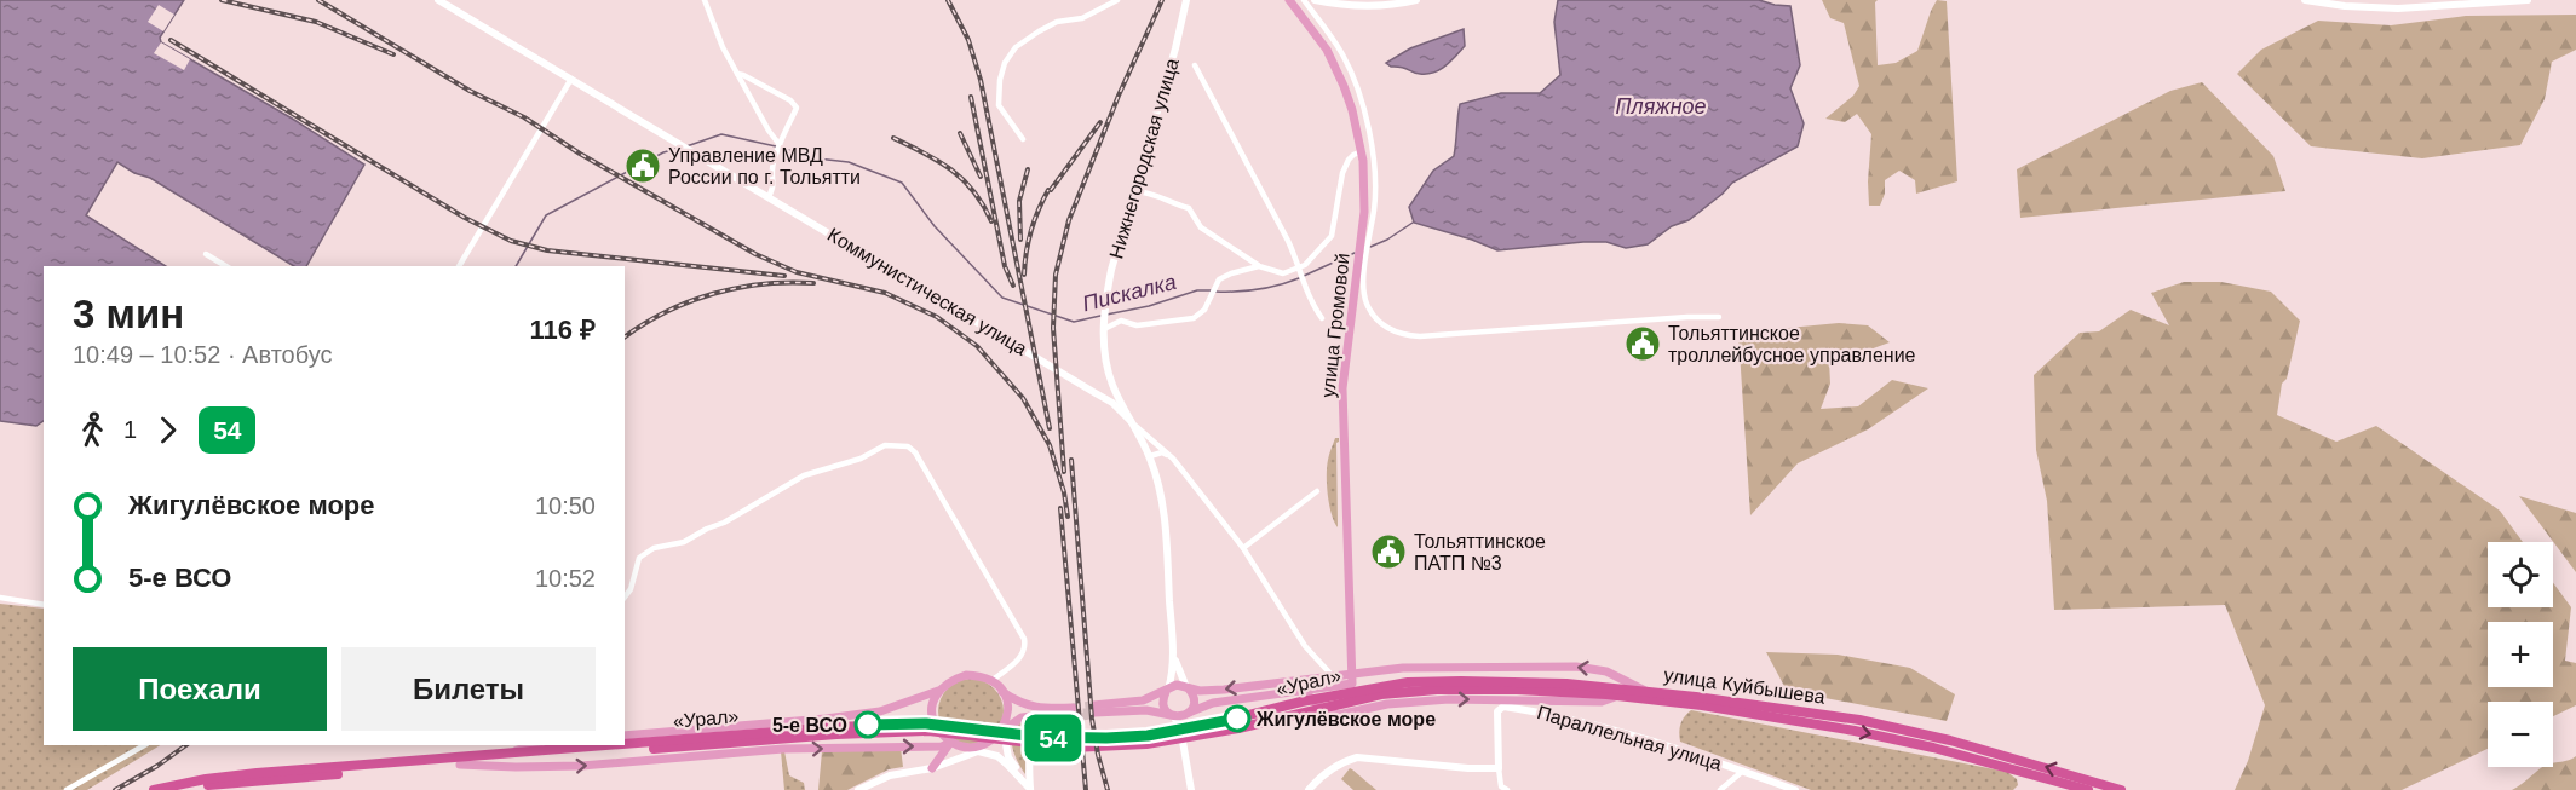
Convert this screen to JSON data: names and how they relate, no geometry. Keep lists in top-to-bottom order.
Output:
{
  "streets": {
    "highway": ["«Урал»", "улица Куйбышева"],
    "main road": [
      "Нижнегородская улица",
      "Коммунистическая улица",
      "улица Громовой",
      "Параллельная улица"
    ]
  },
  "crossings": [
    ["Нижнегородская улица", "Коммунистическая улица"],
    ["Нижнегородская улица", "улица Куйбышева"],
    ["Коммунистическая улица", "улица Куйбышева"],
    ["улица Громовой", "улица Куйбышева"],
    ["«Урал»", "улица Куйбышева"]
  ],
  "water": ["Пляжное", "Пискалка"],
  "places": {
    "public building": ["Управление МВД России по г. Тольятти", "Тольяттинское троллейбусное управление", "Тольяттинское ПАТП №3"],
    "other": ["Жигулёвское море", "5-е ВСО"]
  },
  "lines": ["bus line 54"],
  "page": {
    "on_map": "54",
    "heading": ["3 мин", "10:49 – 10:52 · Автобус", "116 ₽"],
    "legs": ["1", "54"],
    "list": [
      {
        "name": "Жигулёвское море",
        "value": "10:50"
      },
      {
        "name": "5-е ВСО",
        "value": "10:52"
      }
    ],
    "map_buttons": ["+", "−"],
    "buttons": ["Поехали", "Билеты"]
  }
}
